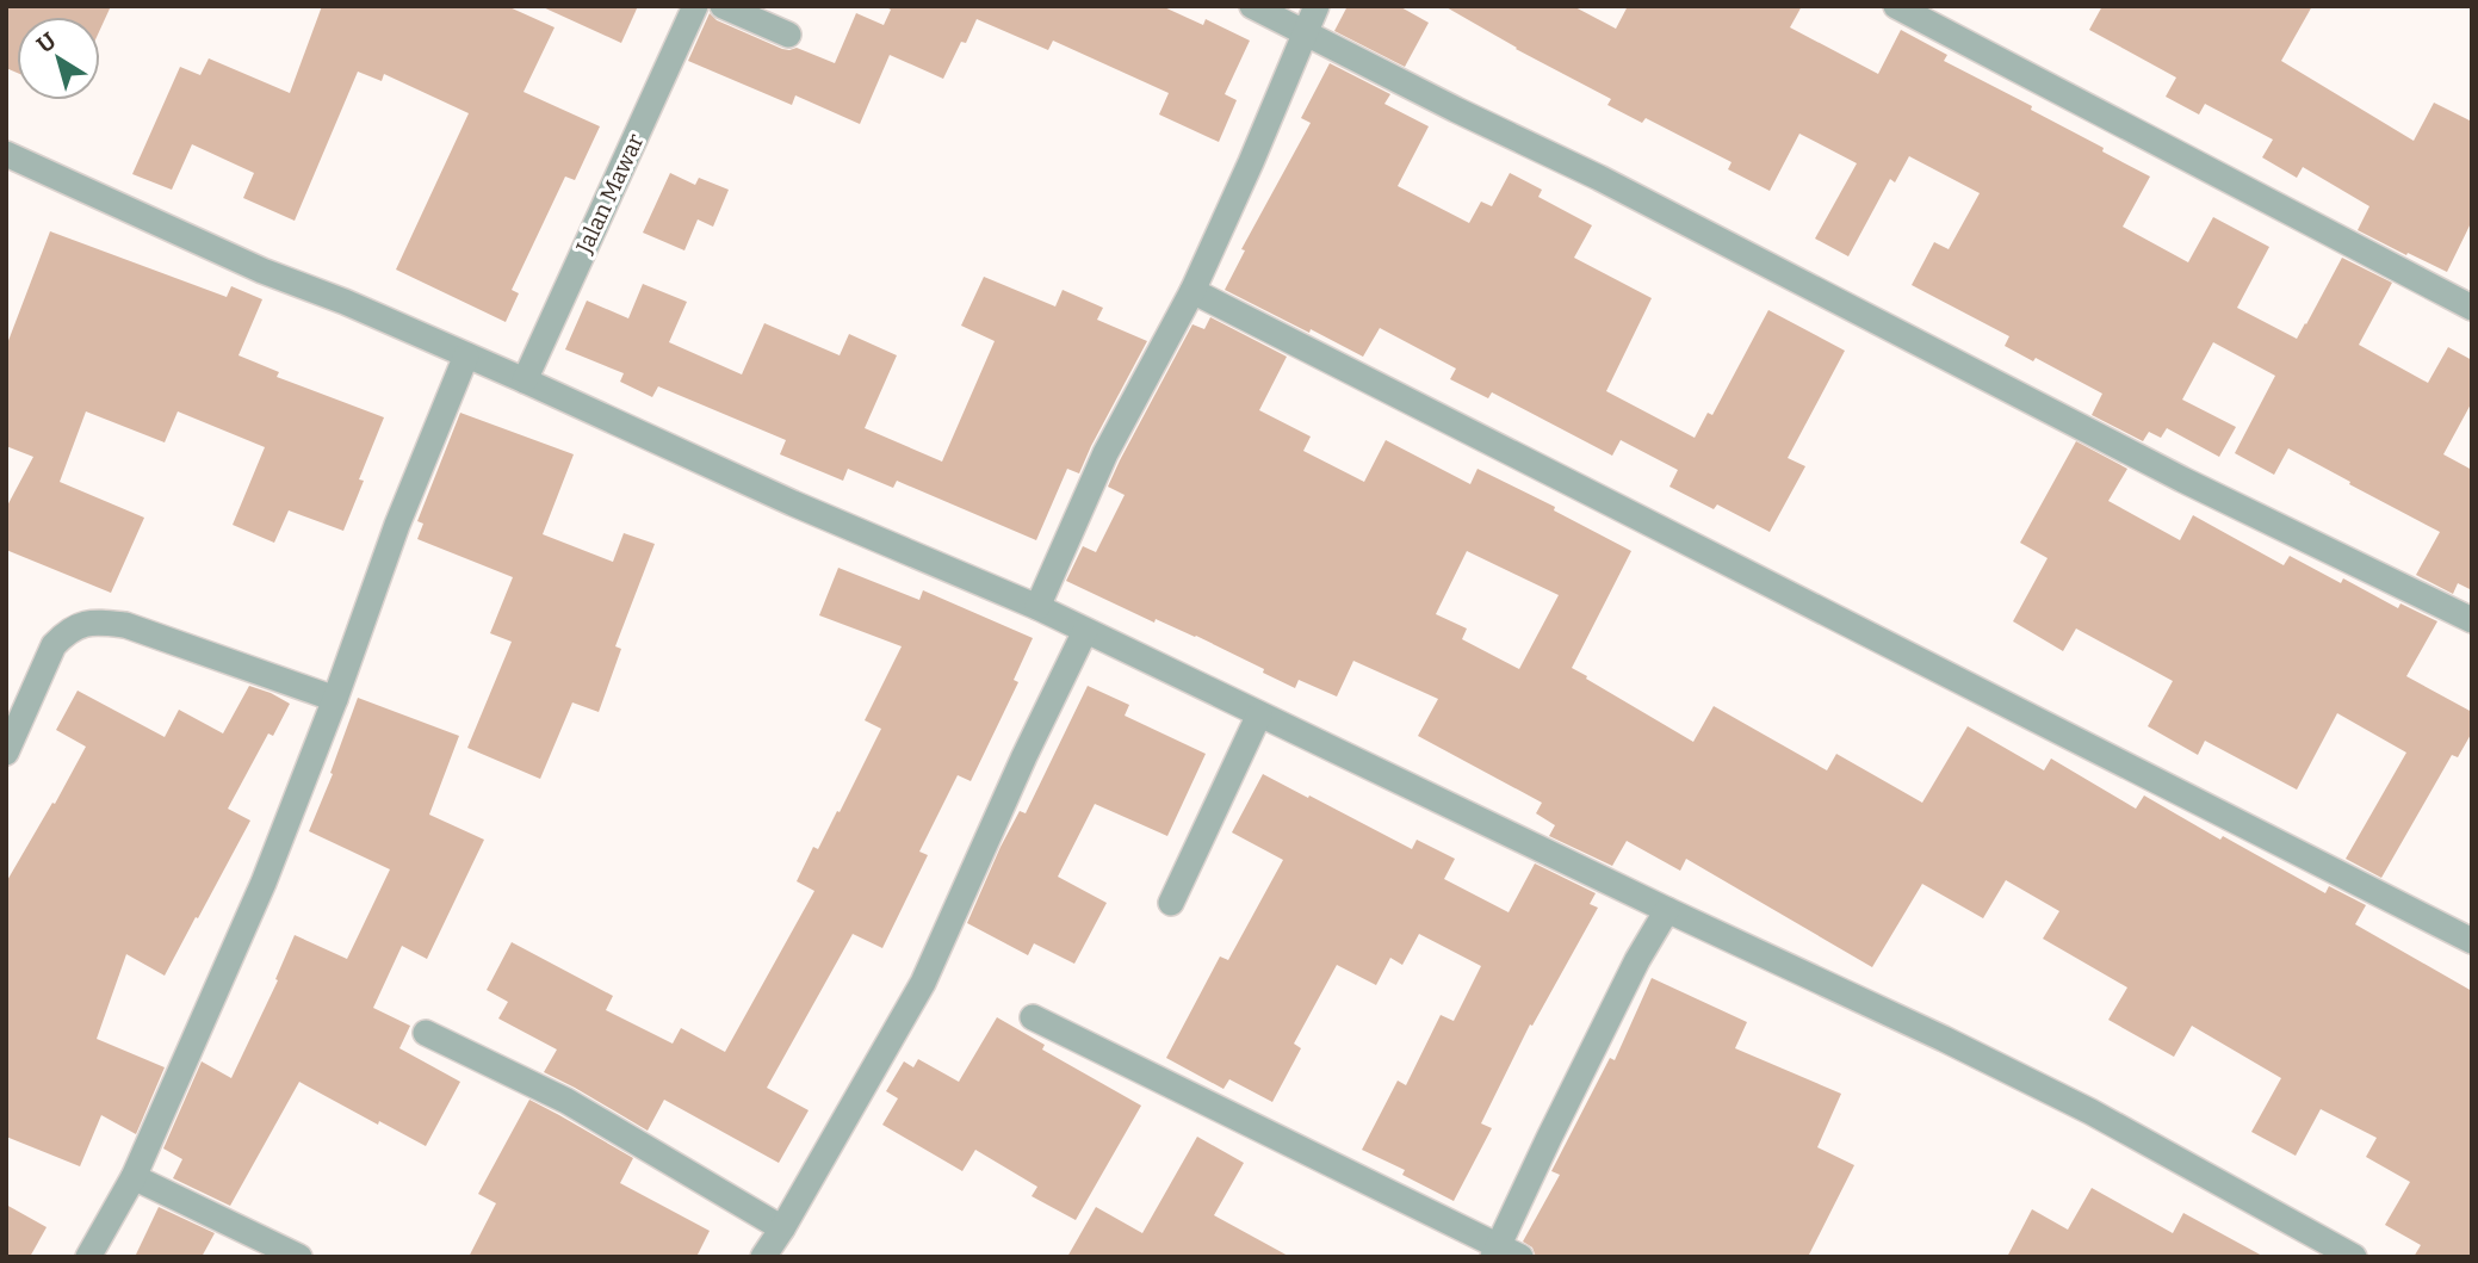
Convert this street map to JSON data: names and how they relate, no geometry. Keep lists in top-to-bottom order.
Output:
{
  "streets": {
    "street": ["Jalan Mawar"]
  },
  "north": "top left"
}
